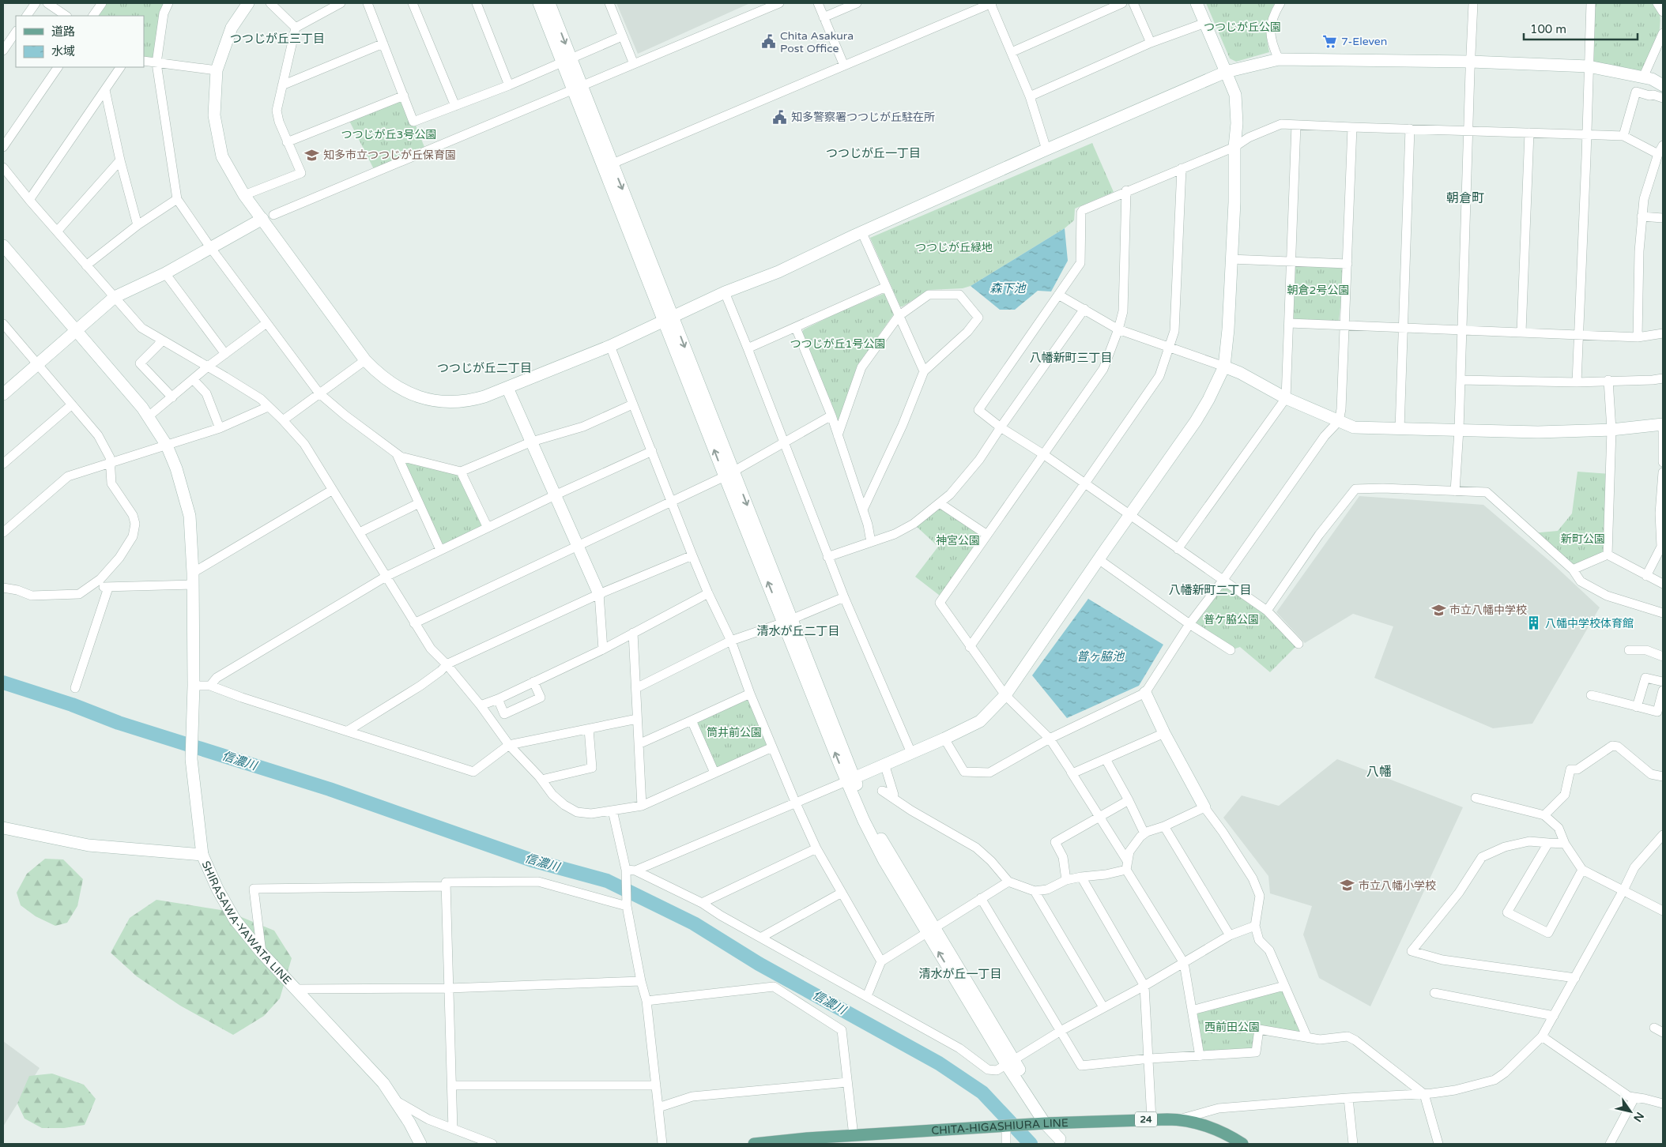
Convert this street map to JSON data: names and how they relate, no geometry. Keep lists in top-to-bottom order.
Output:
{
  "streets": {
    "main road": ["24", "CHITA-HIGASHIURA LINE"],
    "street": ["SHIRASAWA-YAWATA LINE"]
  },
  "districts": [
    "つつじが丘三丁目",
    "つつじが丘一丁目",
    "朝倉町",
    "八幡新町三丁目",
    "つつじが丘二丁目",
    "八幡新町二丁目",
    "清水が丘二丁目",
    "八幡",
    "清水が丘一丁目"
  ],
  "water": ["森下池", "普ヶ脇池", "信濃川"],
  "parks": [
    "つつじが丘公園",
    "つつじが丘3号公園",
    "つつじが丘緑地",
    "朝倉2号公園",
    "つつじが丘1号公園",
    "新町公園",
    "神宮公園",
    "普ケ脇公園",
    "筒井前公園",
    "西前田公園"
  ],
  "places": {
    "supermarket": ["7-Eleven"],
    "public building": ["Chita Asakura Post Office", "知多警察署つつじが丘駐在所"],
    "school or university": ["知多市立つつじが丘保育園", "市立八幡中学校", "市立八幡小学校"],
    "building": ["八幡中学校体育館"]
  },
  "legend": ["道路", "水域"],
  "scale_bar": "100 m",
  "north": "bottom right"
}
